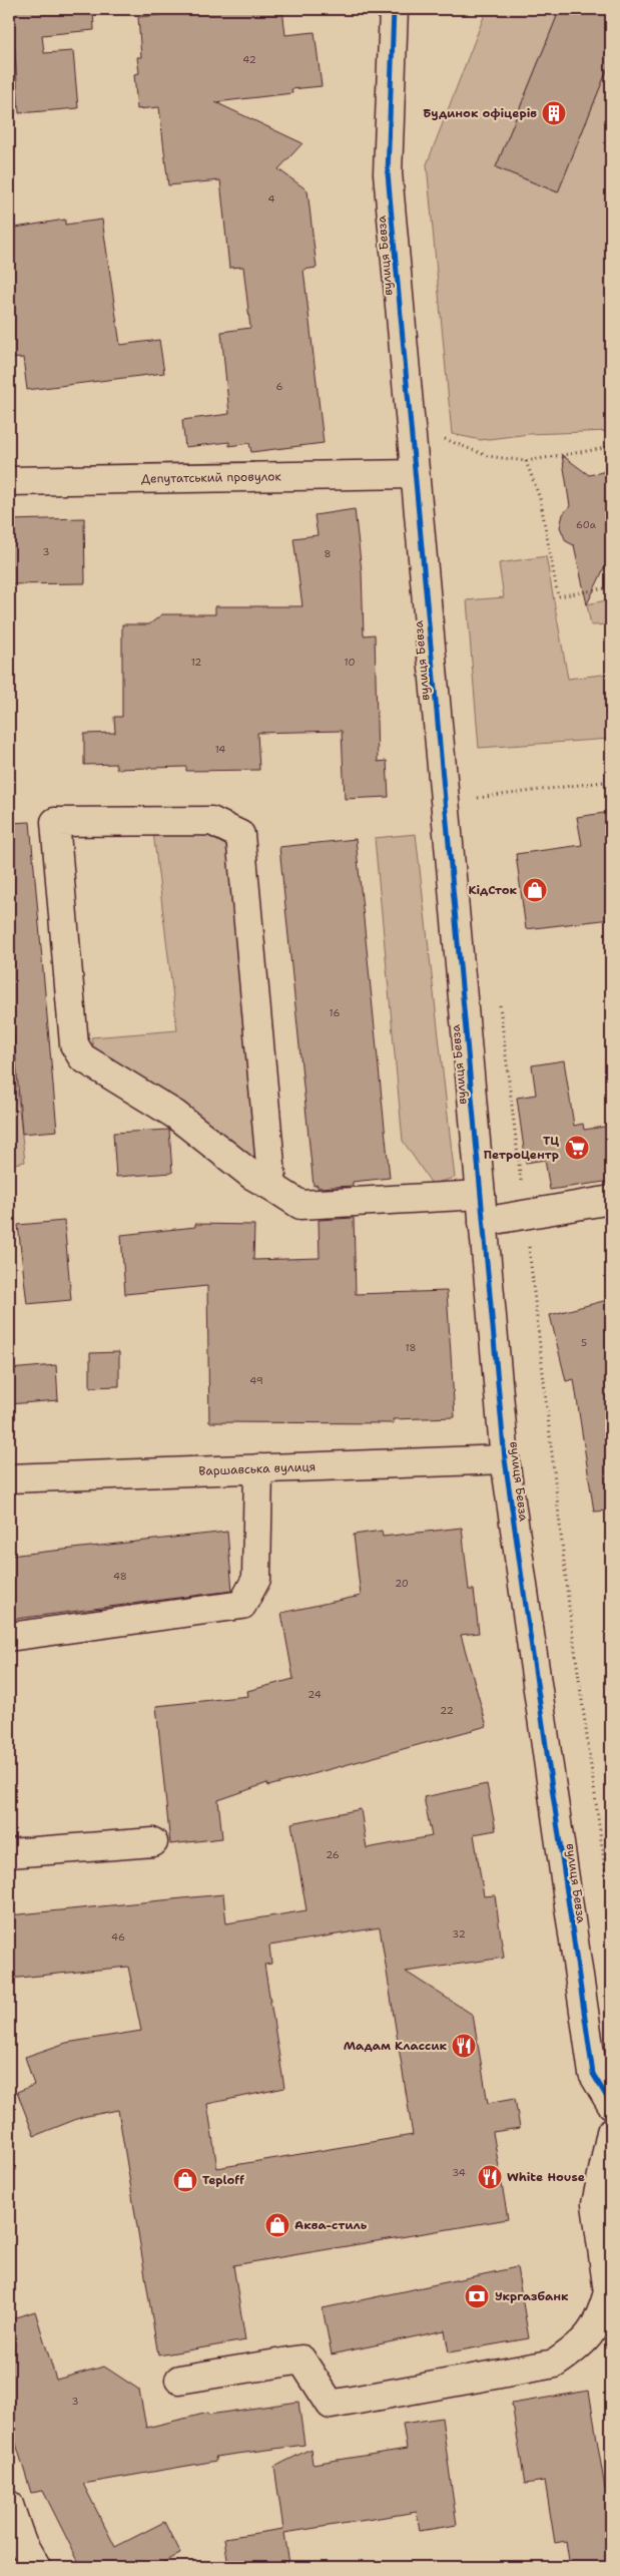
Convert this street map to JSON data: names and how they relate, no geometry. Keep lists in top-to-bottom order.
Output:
{
  "streets": {
    "street": ["вулиця Бевза", "Депутатський провулок", "Варшавська вулиця"]
  },
  "crossings": [
    ["вулиця Бевза", "Депутатський провулок"],
    ["вулиця Бевза", "Варшавська вулиця"]
  ],
  "places": {
    "building": ["Будинок офіцерів"],
    "shop": ["КідСток", "Teploff", "Аква-стиль"],
    "supermarket": ["ТЦ ПетроЦентр"],
    "restaurant": ["Мадам Классик", "White House"],
    "bank": ["Укргазбанк"]
  },
  "house_numbers": [
    "42",
    "4",
    "6",
    "60а",
    "3",
    "8",
    "12",
    "10",
    "14",
    "16",
    "5",
    "18",
    "49",
    "48",
    "20",
    "24",
    "22",
    "26",
    "32",
    "46",
    "34",
    "3"
  ]
}
